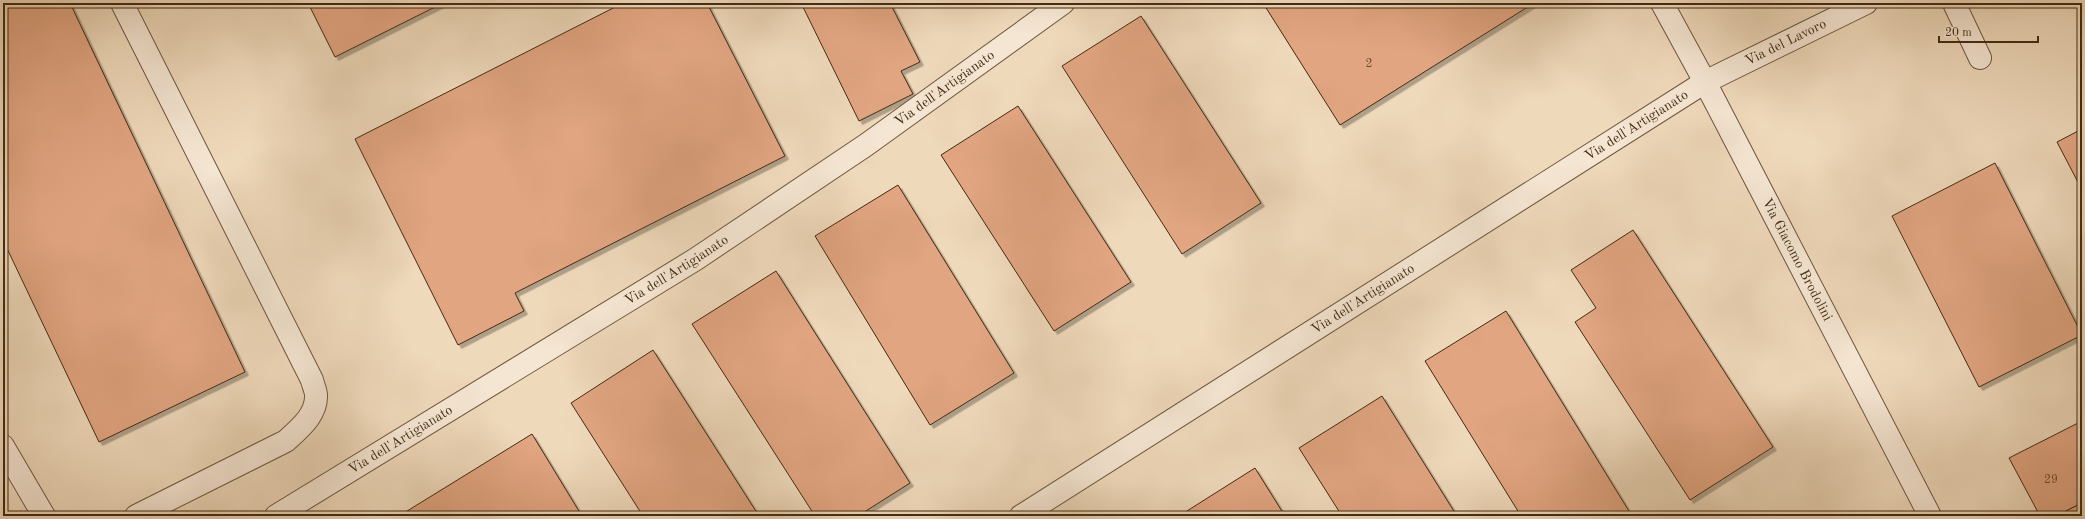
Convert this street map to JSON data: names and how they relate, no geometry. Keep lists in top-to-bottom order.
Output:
{
  "streets": {
    "street": ["Via del Lavoro", "Via dell'Artigianato", "Via Giacomo Brodolini"]
  },
  "crossings": [
    ["Via del Lavoro", "Via dell'Artigianato"],
    ["Via del Lavoro", "Via Giacomo Brodolini"],
    ["Via dell'Artigianato", "Via Giacomo Brodolini"]
  ],
  "house_numbers": ["2", "29"],
  "scale_bar": "20 m"
}
